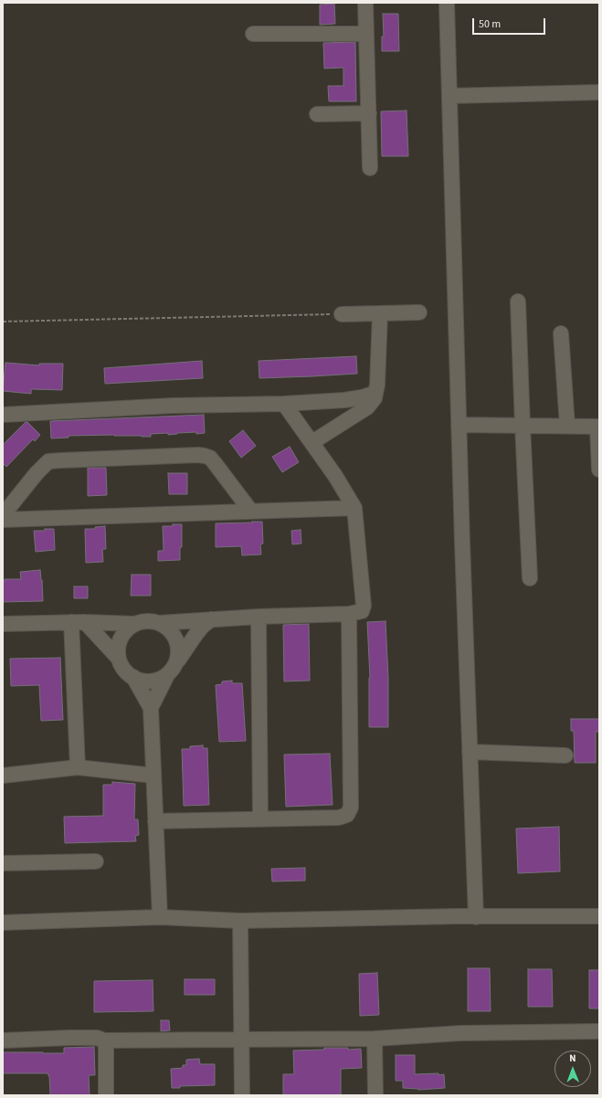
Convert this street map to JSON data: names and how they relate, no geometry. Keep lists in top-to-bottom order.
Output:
{
  "scale_bar": "50 m",
  "north": "top"
}
